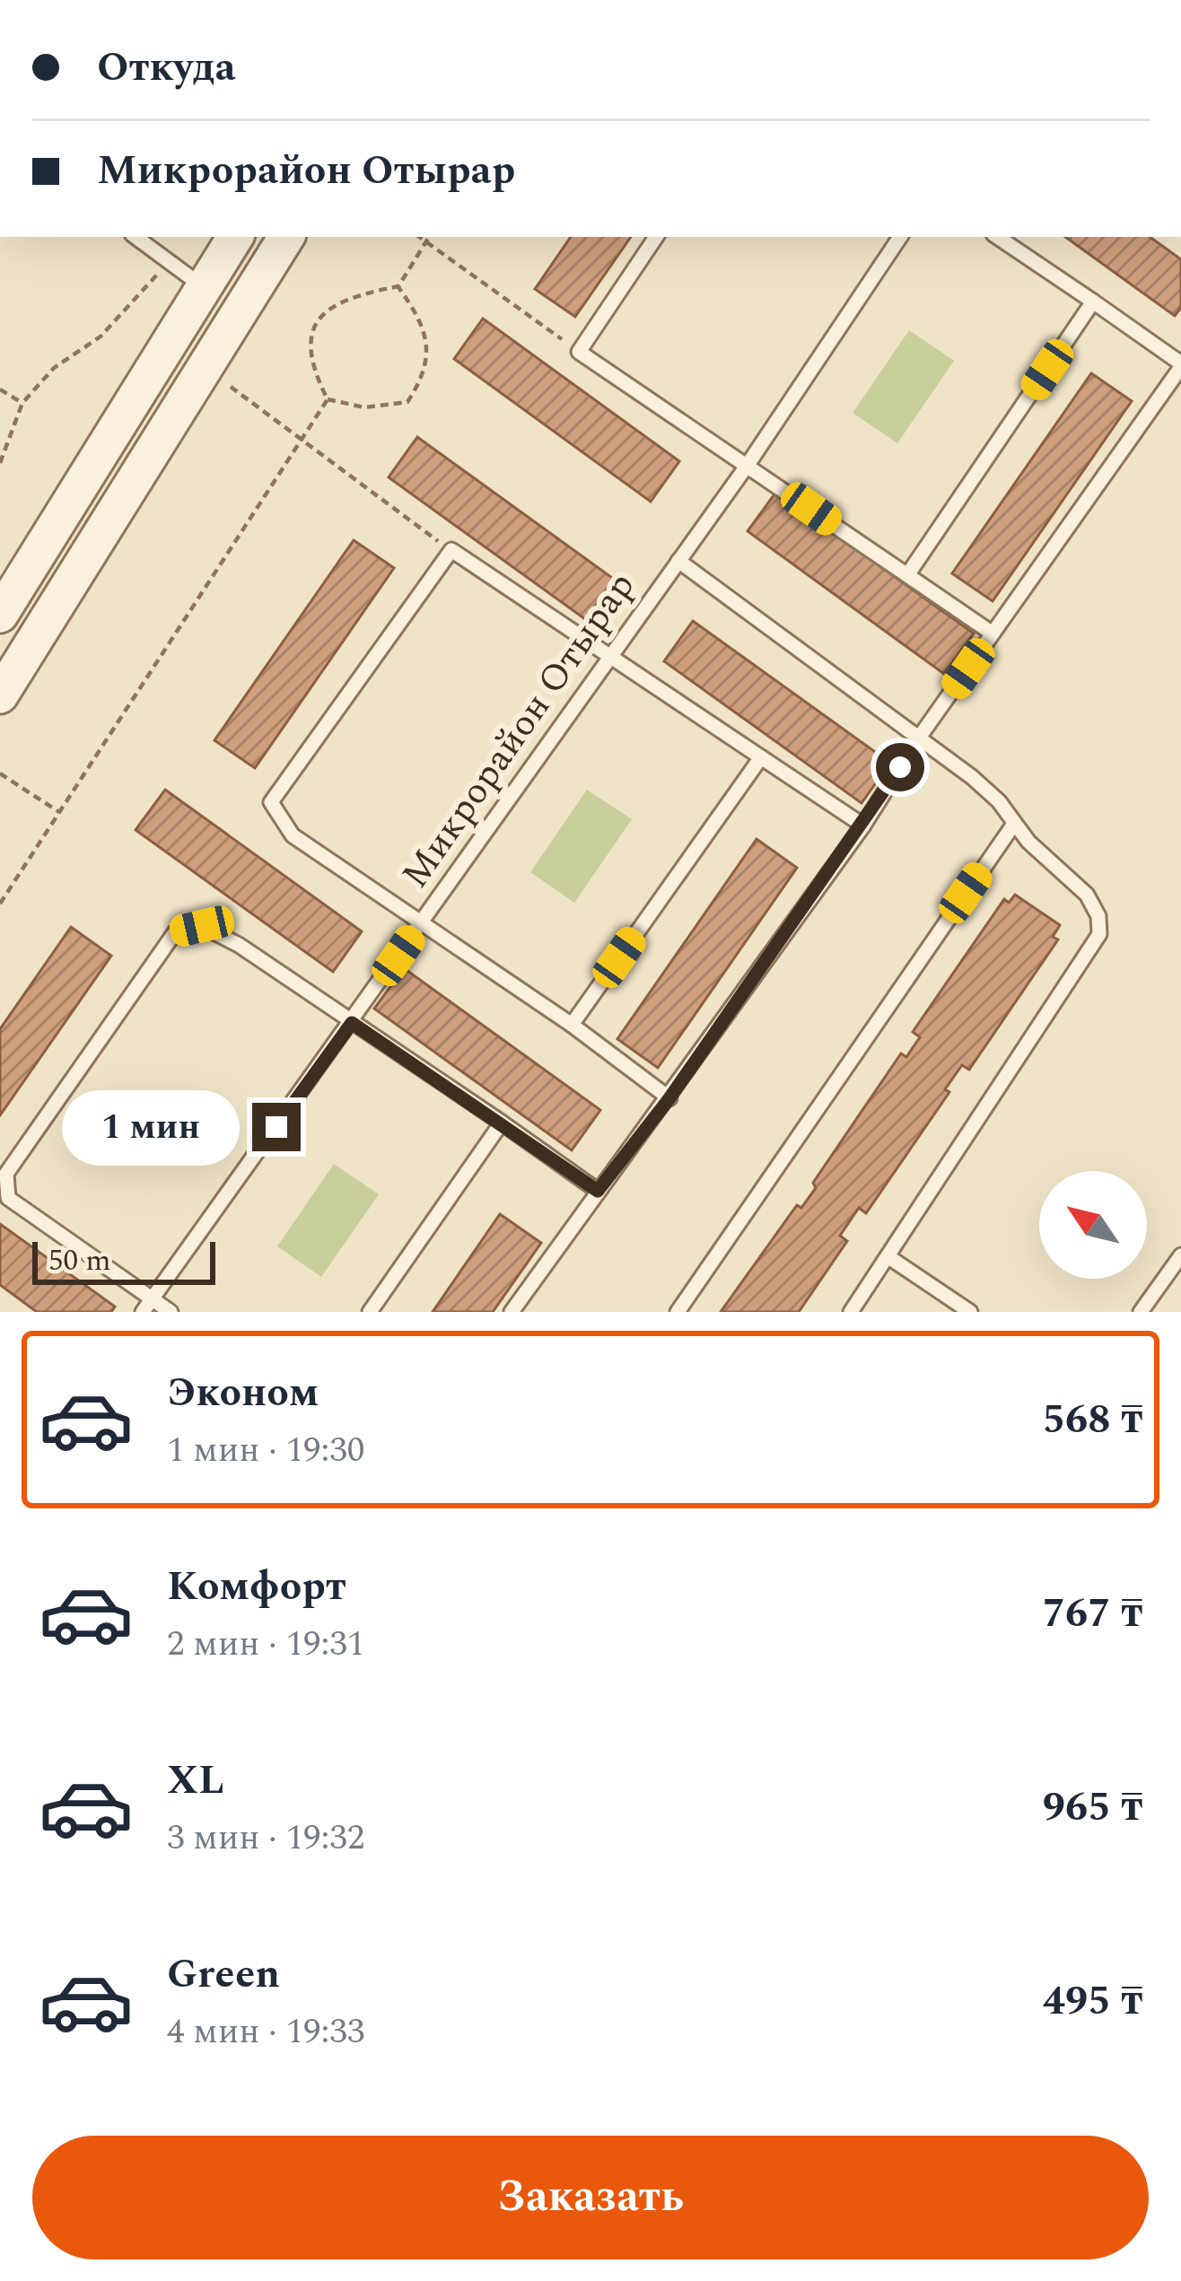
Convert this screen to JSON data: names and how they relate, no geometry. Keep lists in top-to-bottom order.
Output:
{
  "streets": {
    "lane": ["Микрорайон Отырар"]
  },
  "scale_bar": "50 m",
  "north": "top left",
  "page": {
    "banner": ["Откуда", "Микрорайон Отырар"],
    "bubble": "1 мин",
    "scale": "50 m",
    "list": [
      {
        "name": "Эконом",
        "note": "1 мин · 19:30",
        "value": "568 ₸"
      },
      {
        "name": "Комфорт",
        "note": "2 мин · 19:31",
        "value": "767 ₸"
      },
      {
        "name": "XL",
        "note": "3 мин · 19:32",
        "value": "965 ₸"
      },
      {
        "name": "Green",
        "note": "4 мин · 19:33",
        "value": "495 ₸"
      }
    ],
    "buttons": "Заказать"
  }
}
